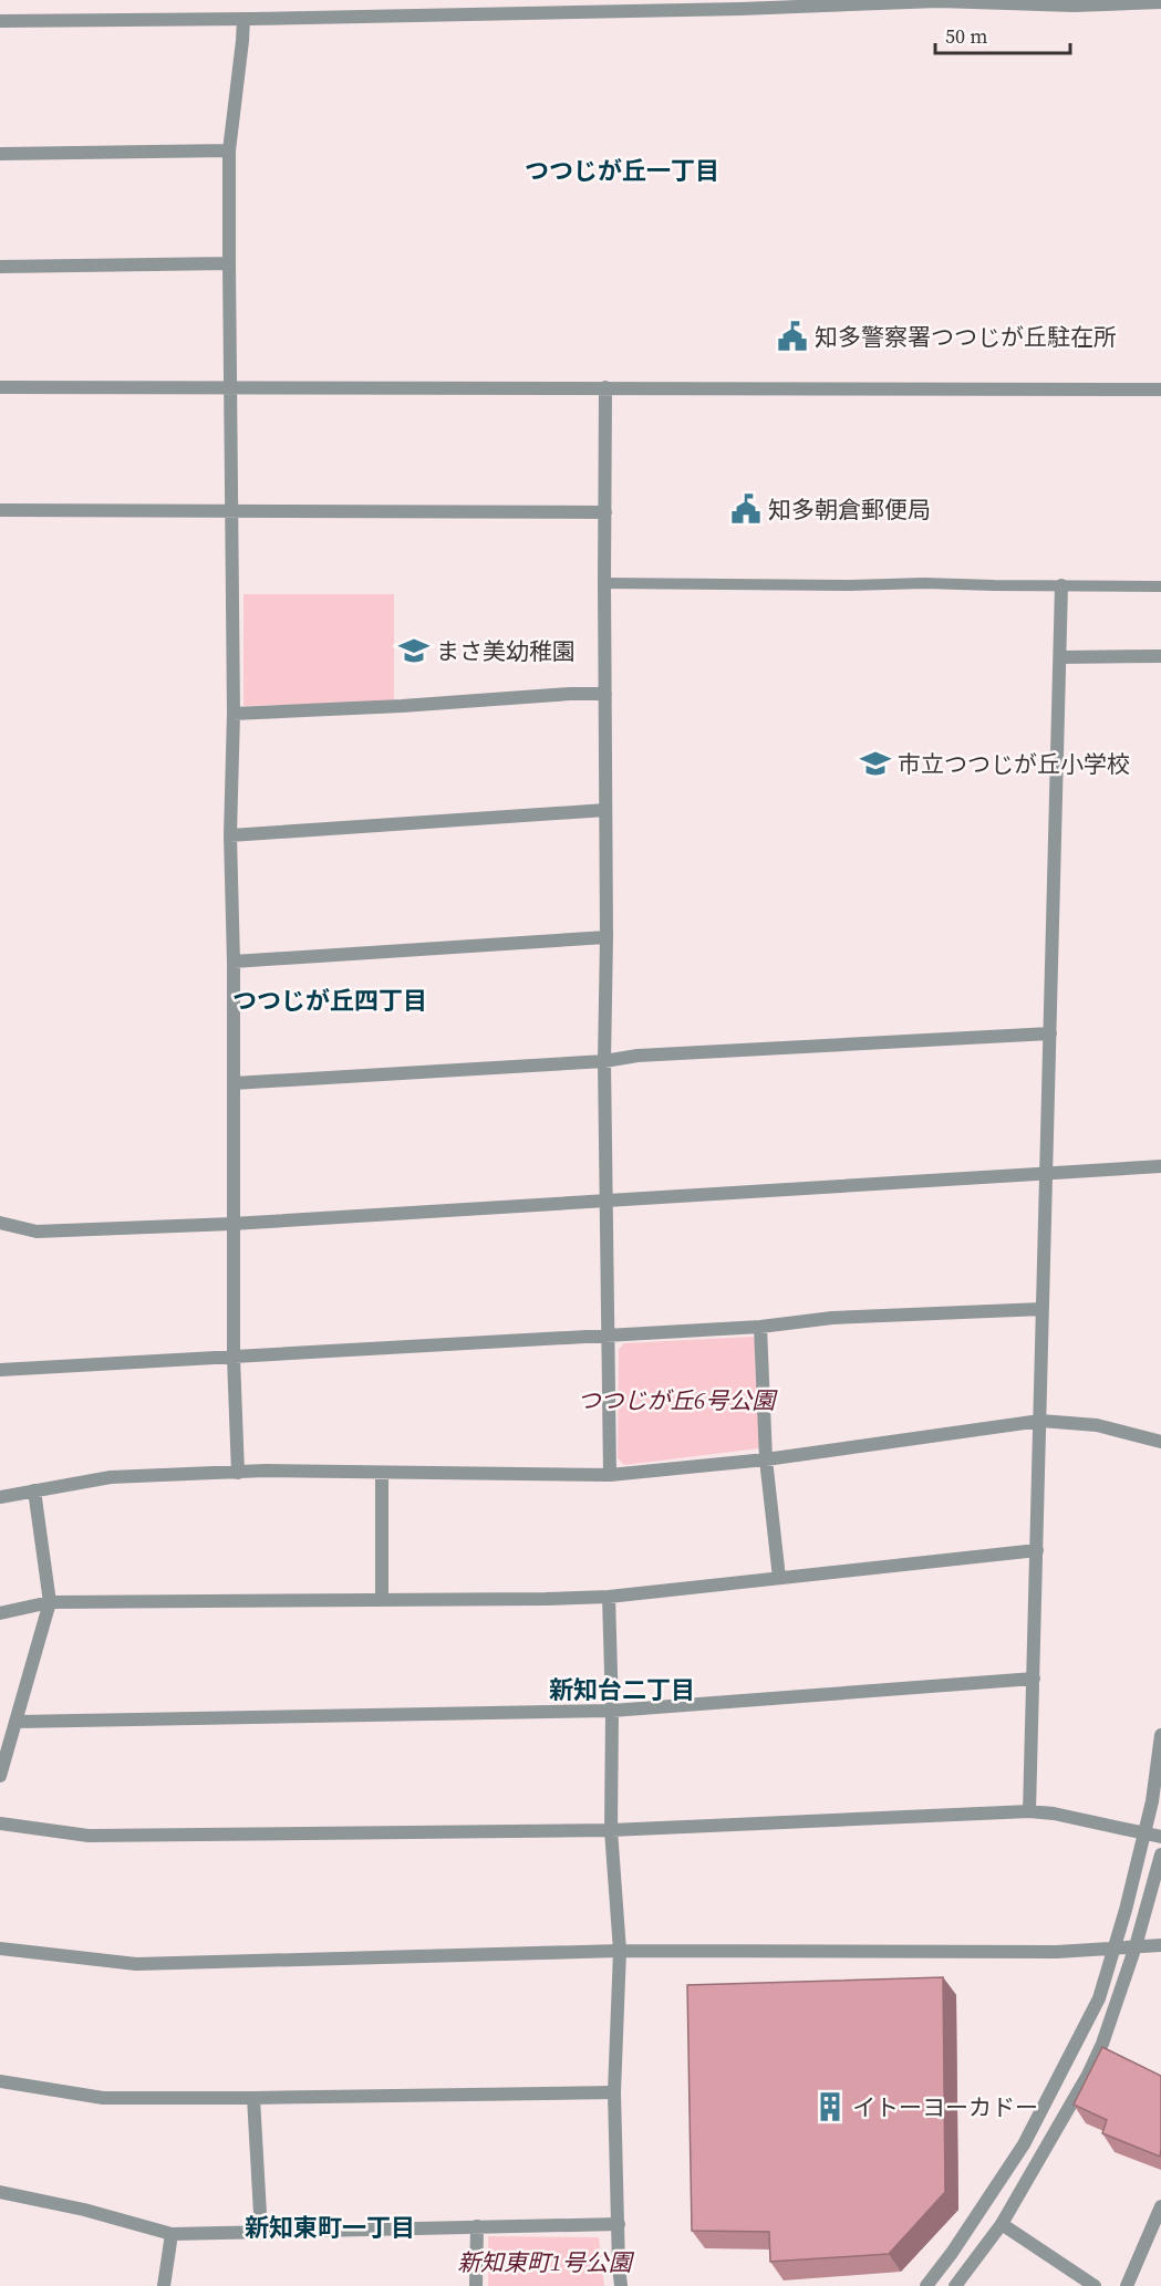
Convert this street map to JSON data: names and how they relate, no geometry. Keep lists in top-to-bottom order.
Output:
{
  "districts": [
    "つつじが丘一丁目",
    "つつじが丘四丁目",
    "新知台二丁目",
    "新知東町一丁目"
  ],
  "parks": ["つつじが丘6号公園", "新知東町1号公園"],
  "places": {
    "public building": ["知多警察署つつじが丘駐在所", "知多朝倉郵便局"],
    "school or university": ["まさ美幼稚園", "市立つつじが丘小学校"],
    "building": ["イトーヨーカドー"]
  },
  "scale_bar": "50 m"
}
